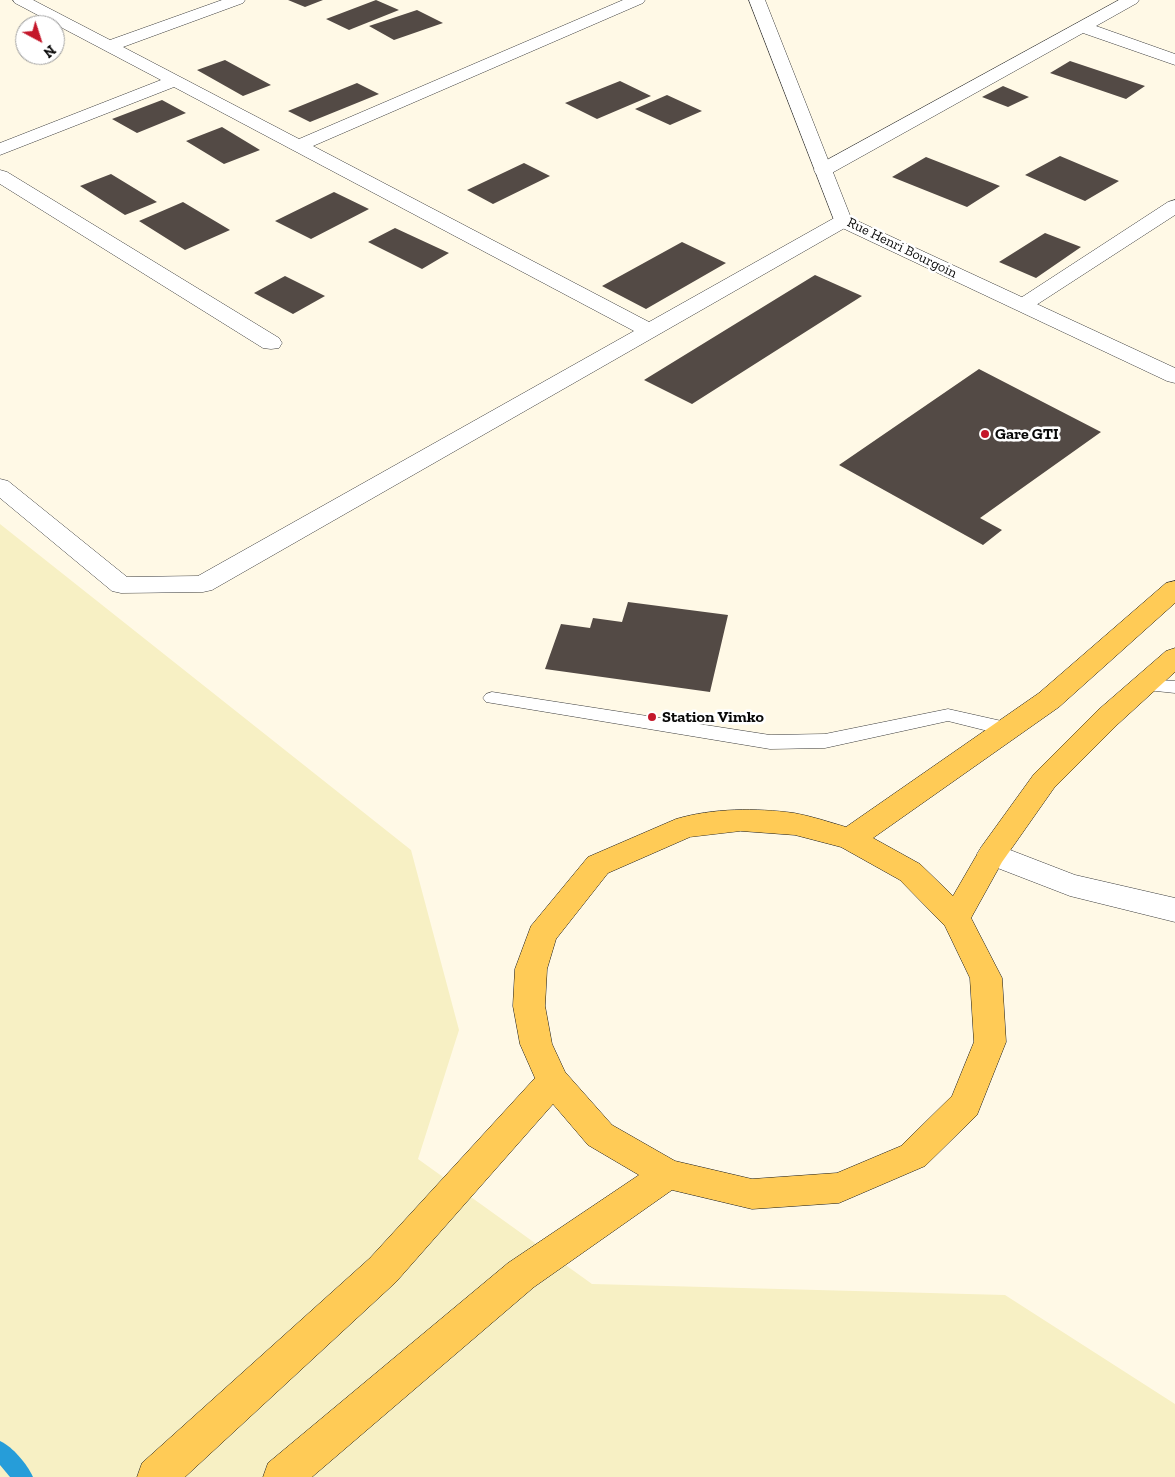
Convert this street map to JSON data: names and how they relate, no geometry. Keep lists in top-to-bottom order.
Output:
{
  "streets": {
    "street": ["Rue Henri Bourgoin"]
  },
  "places": ["Gare GTI", "Station Vimko"],
  "north": "bottom right"
}
